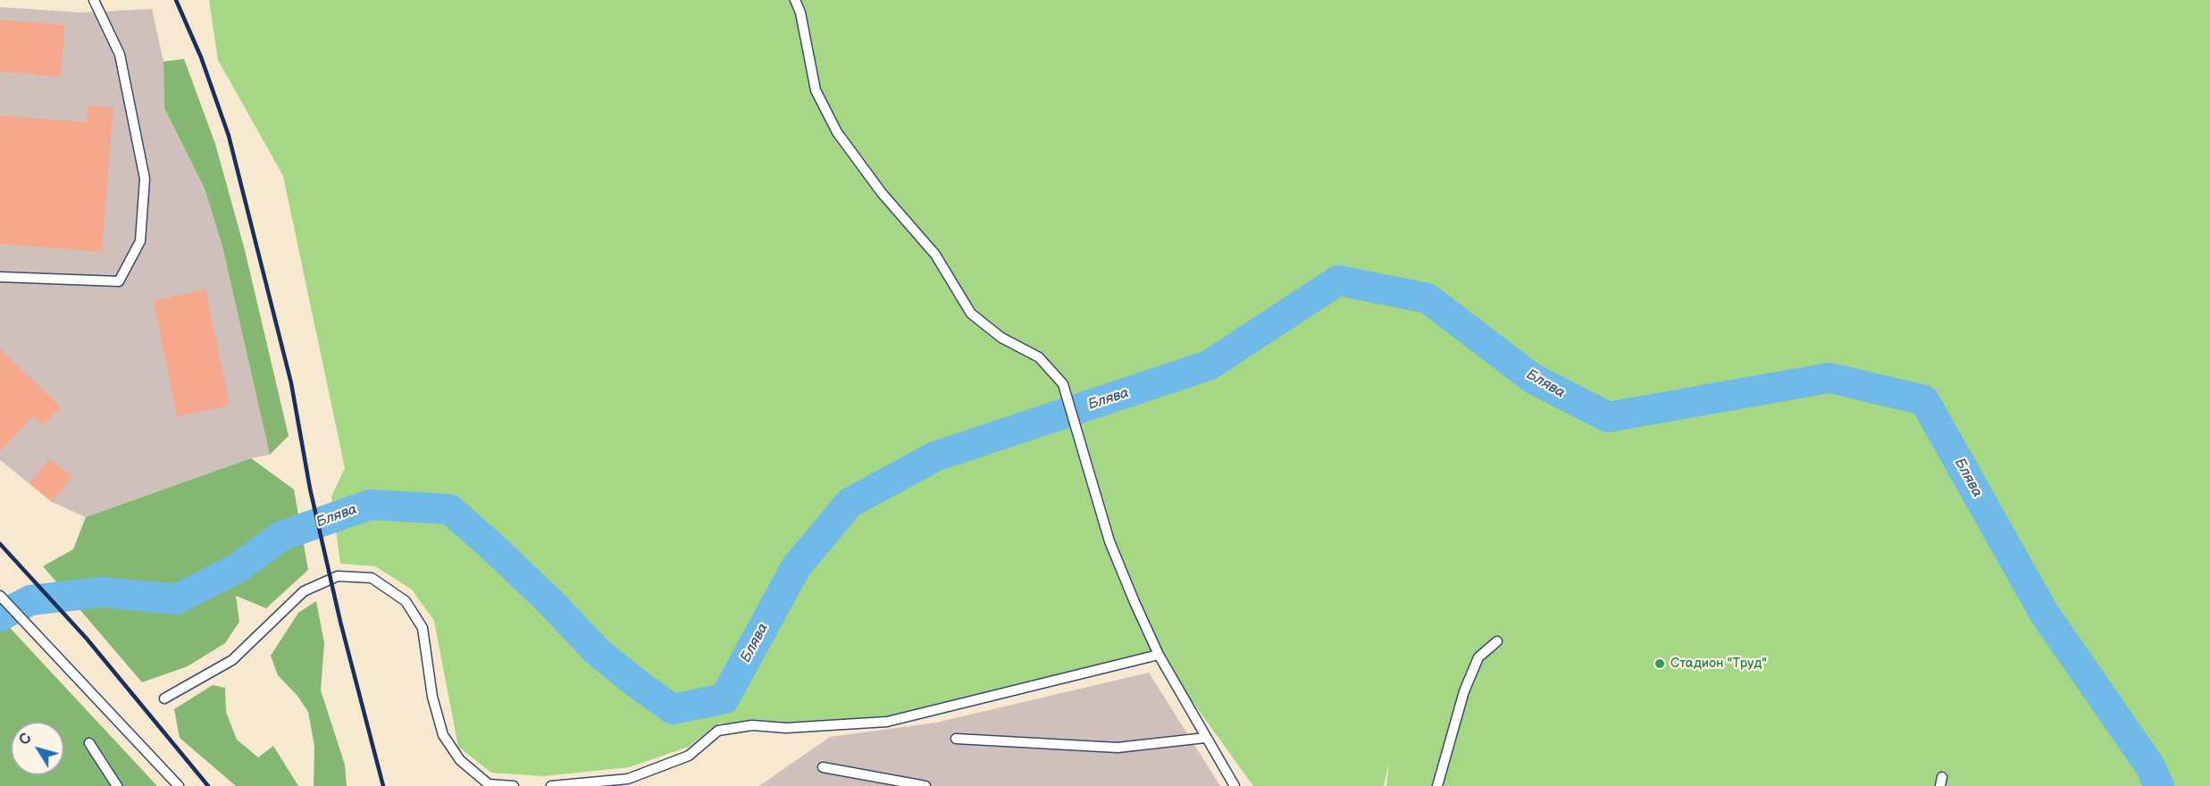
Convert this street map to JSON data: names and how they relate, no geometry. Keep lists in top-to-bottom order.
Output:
{
  "water": ["Блява"],
  "places": ["Стадион \"Труд\""],
  "north": "top left"
}
